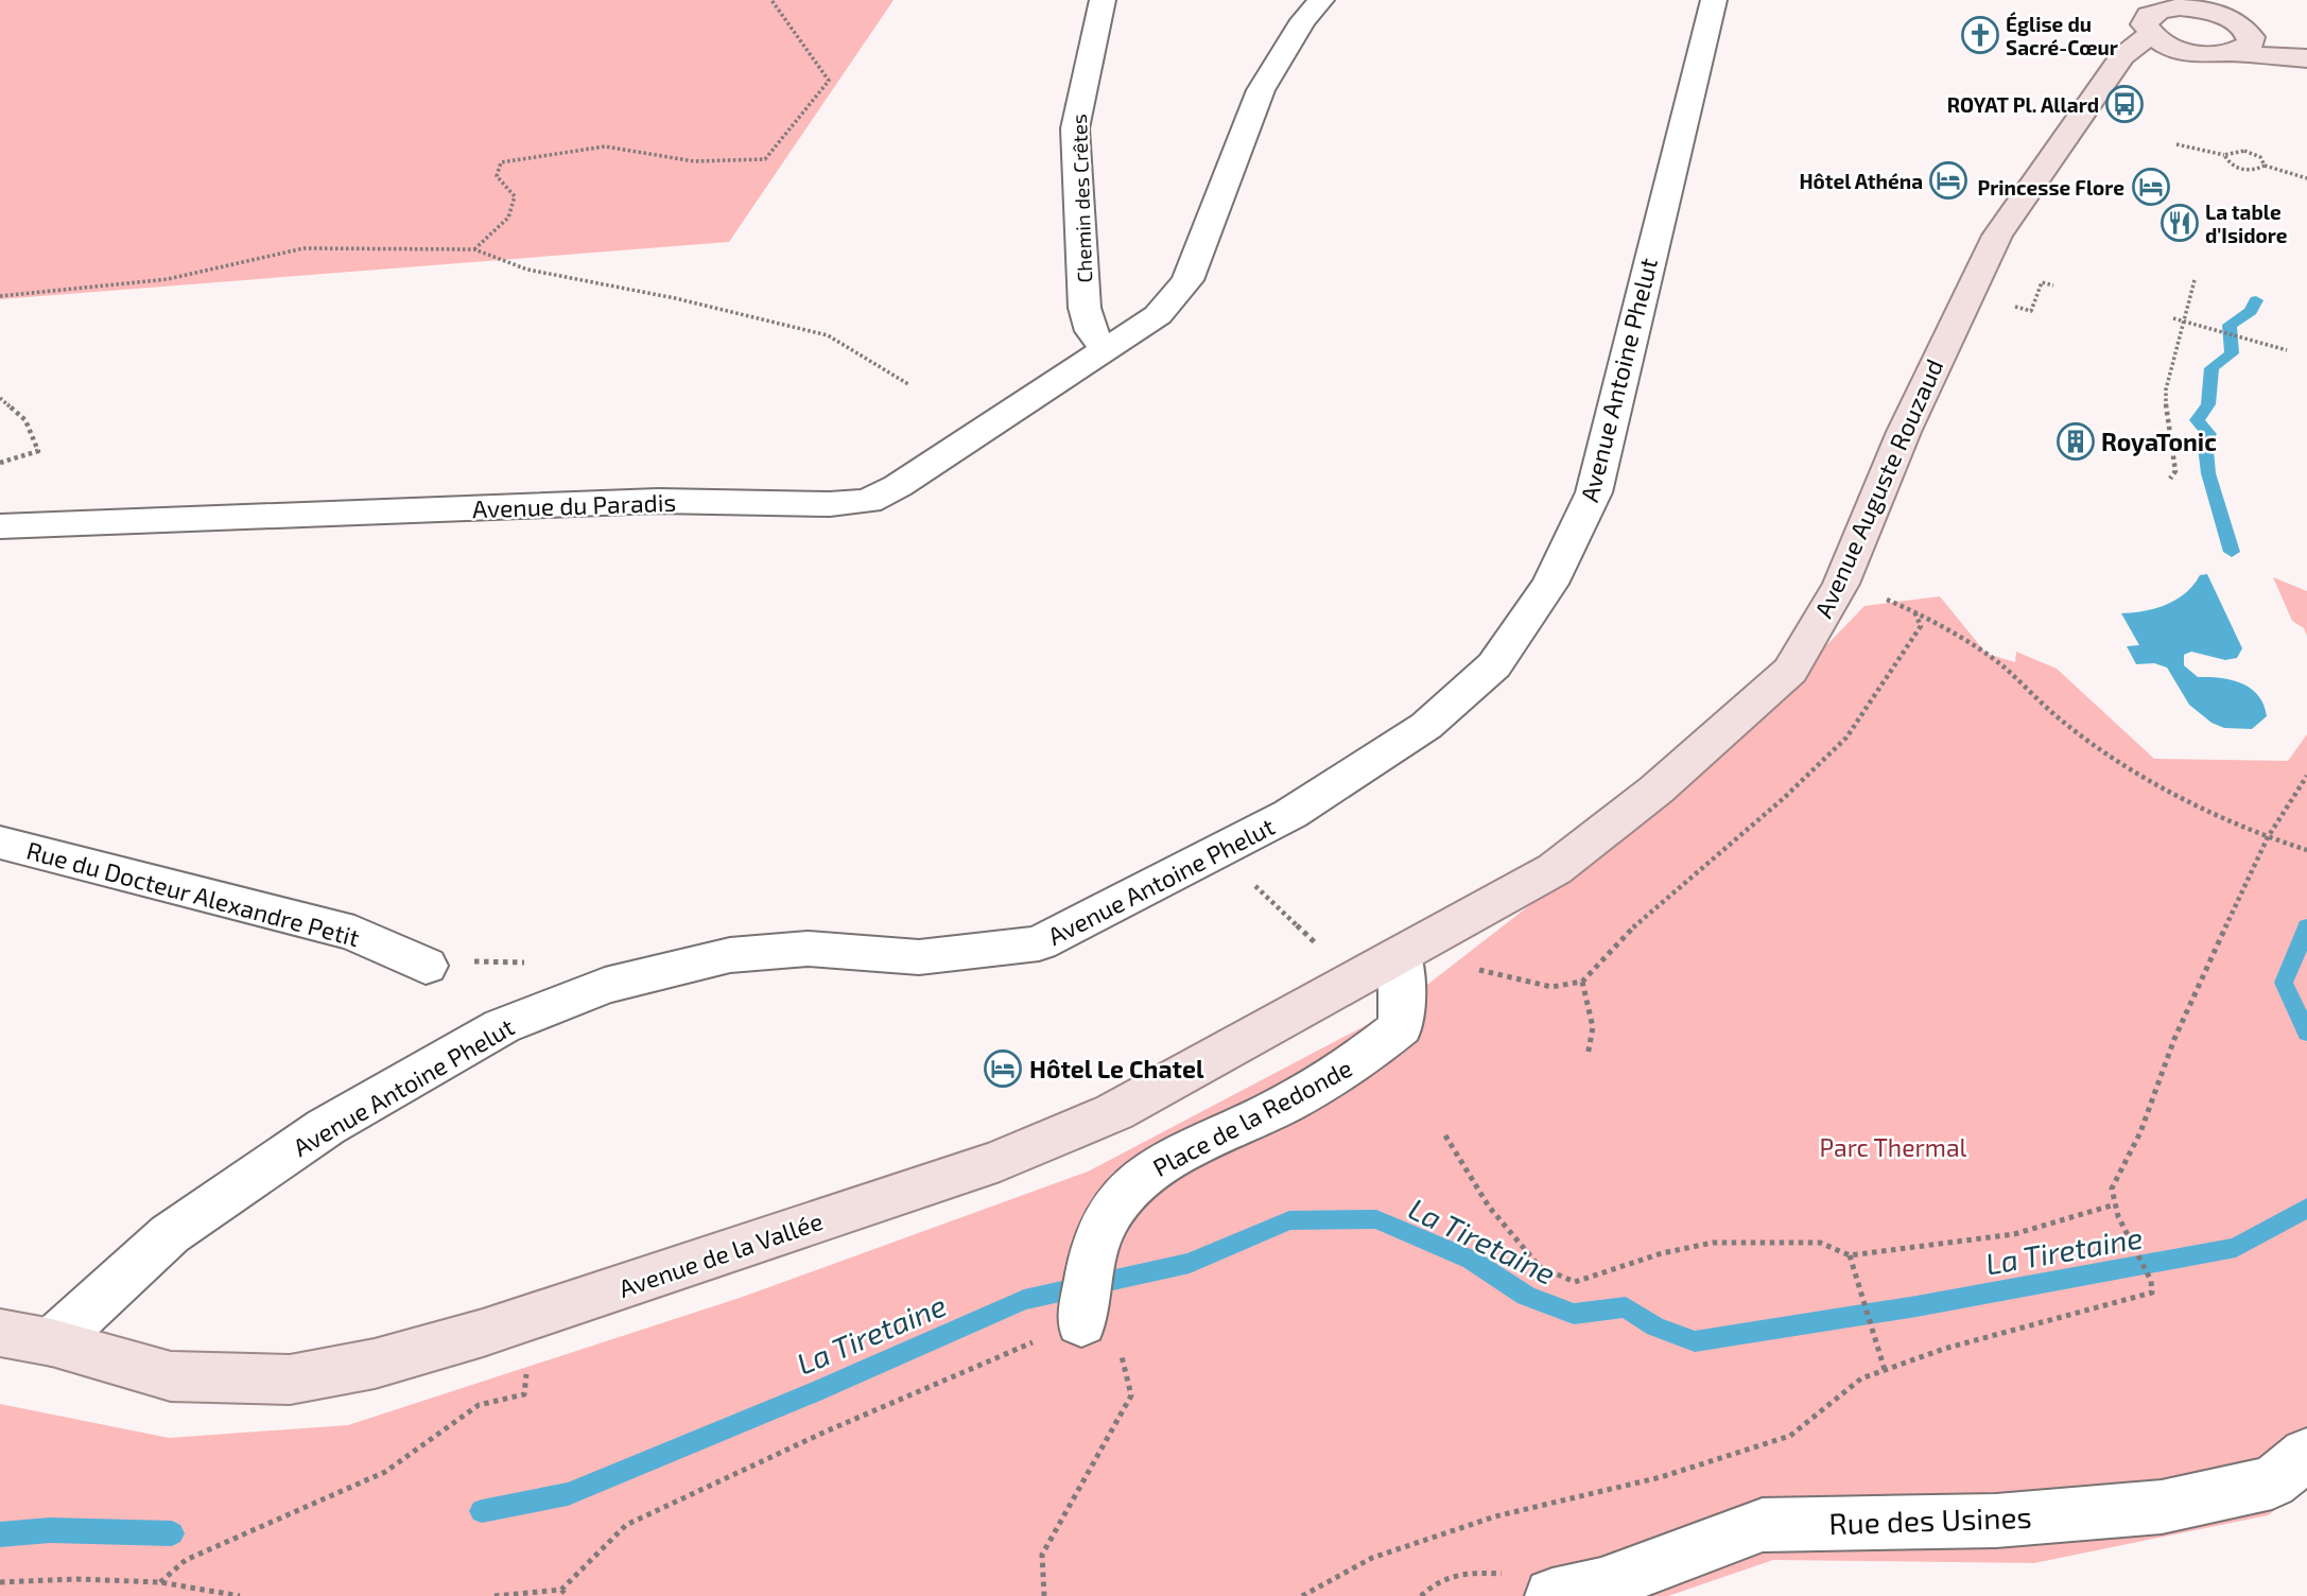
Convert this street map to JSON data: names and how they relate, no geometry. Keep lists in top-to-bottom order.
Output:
{
  "streets": {
    "main road": ["Avenue Auguste Rouzaud", "Avenue de la Vallée"],
    "street": [
      "Chemin des Crêtes",
      "Avenue Antoine Phelut",
      "Avenue du Paradis",
      "Rue du Docteur Alexandre Petit",
      "Place de la Redonde",
      "Rue des Usines"
    ]
  },
  "crossings": [
    ["Chemin des Crêtes", "Avenue du Paradis"],
    ["Avenue Antoine Phelut", "Avenue de la Vallée"],
    ["Avenue Auguste Rouzaud", "Place de la Redonde"],
    ["Avenue Auguste Rouzaud", "Avenue de la Vallée"],
    ["Place de la Redonde", "Avenue de la Vallée"]
  ],
  "water": ["La Tiretaine"],
  "parks": ["Parc Thermal"],
  "places": {
    "church": ["Église du Sacré-Cœur"],
    "bus stop": ["ROYAT Pl. Allard"],
    "hotel": ["Hôtel Athéna", "Princesse Flore", "Hôtel Le Chatel"],
    "restaurant": ["La table d'Isidore"],
    "building": ["RoyaTonic"]
  }
}
